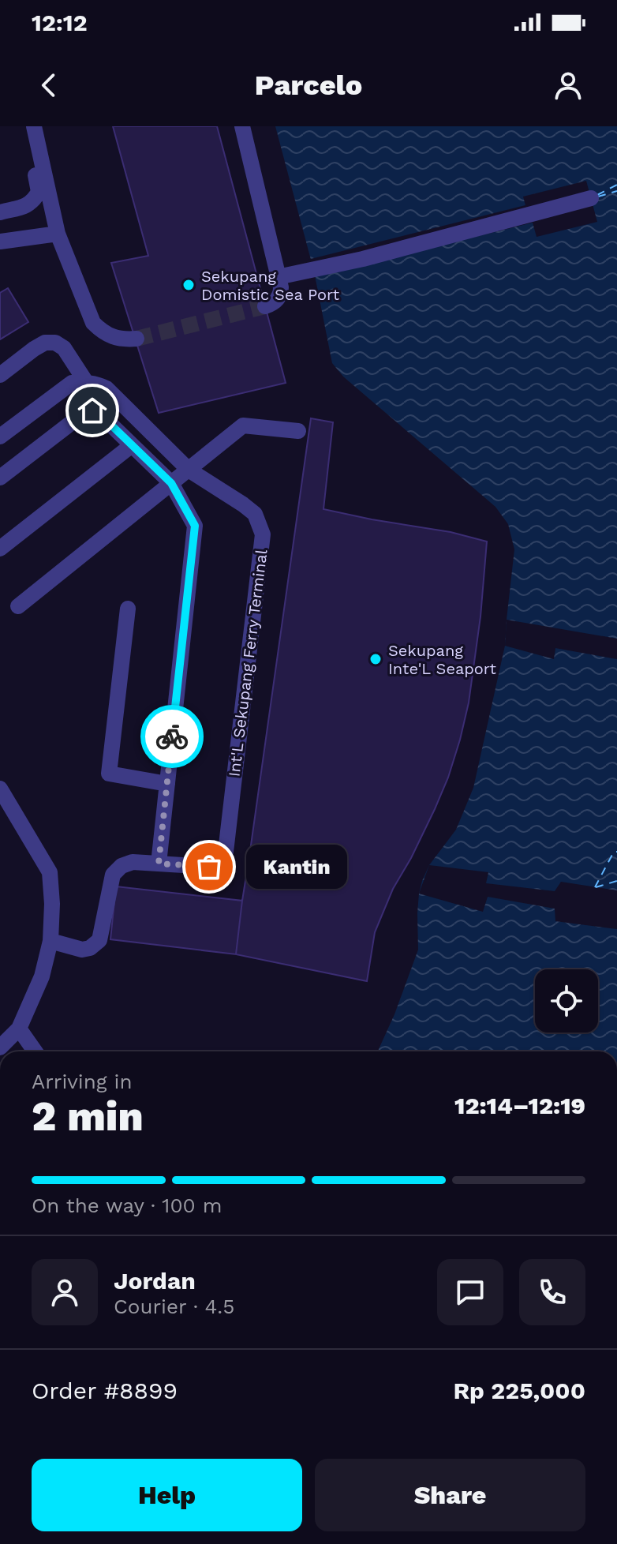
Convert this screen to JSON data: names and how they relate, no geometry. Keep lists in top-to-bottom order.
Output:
{
  "streets": {
    "street": ["Int'L Sekupang Ferry Terminal"]
  },
  "places": ["Sekupang Domistic Sea Port", "Sekupang Inte'L Seaport", "Kantin"],
  "page": {
    "status": "12:12",
    "header": "Parcelo",
    "bubble": "Kantin",
    "heading": ["2 min", "Arriving in", "12:14–12:19"],
    "panel": [
      "Jordan",
      "Courier · 4.5",
      "Order #8899",
      "Rp 225,000"
    ],
    "bar": "On the way · 100 m",
    "buttons": ["Help", "Share"]
  }
}
